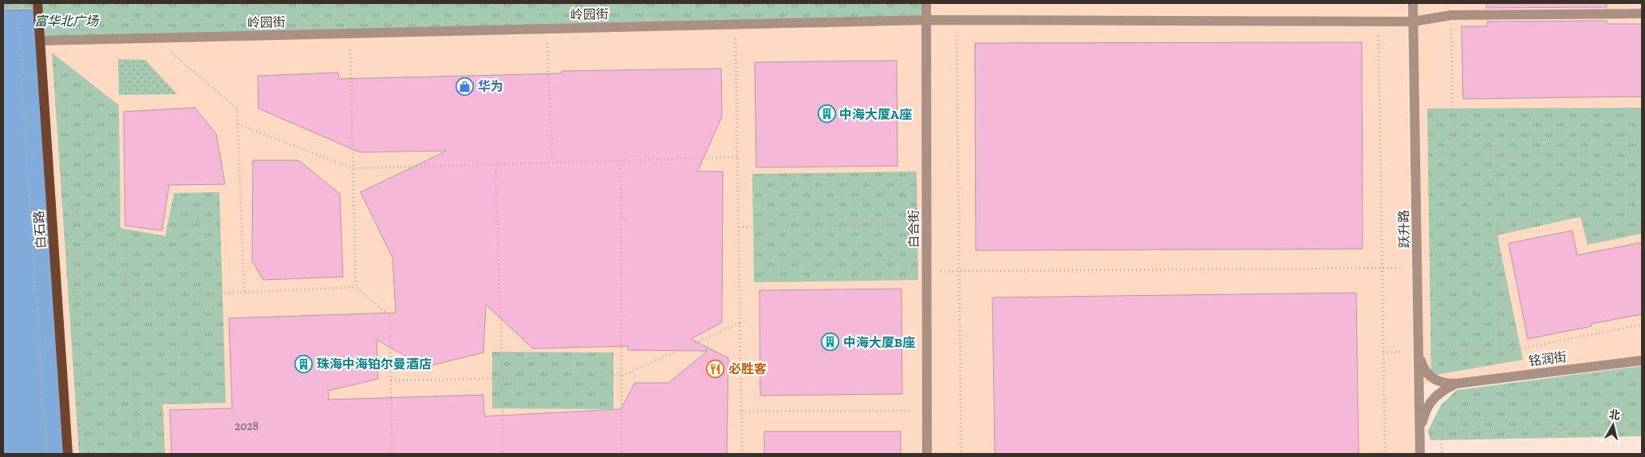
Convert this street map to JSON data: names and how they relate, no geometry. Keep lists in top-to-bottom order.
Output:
{
  "streets": {
    "main road": ["白石路"],
    "street": [
      "岭园街",
      "白合街",
      "跃升路",
      "铭润街"
    ]
  },
  "crossings": [
    ["岭园街", "白合街"],
    ["岭园街", "跃升路"],
    ["岭园街", "白石路"],
    ["跃升路", "铭润街"]
  ],
  "parks": ["富华北广场"],
  "places": {
    "shop": ["华为"],
    "building": ["中海大厦A座", "中海大厦B座", "珠海中海铂尔曼酒店"],
    "restaurant": ["必胜客"]
  },
  "house_numbers": ["2028"],
  "north": "top"
}
